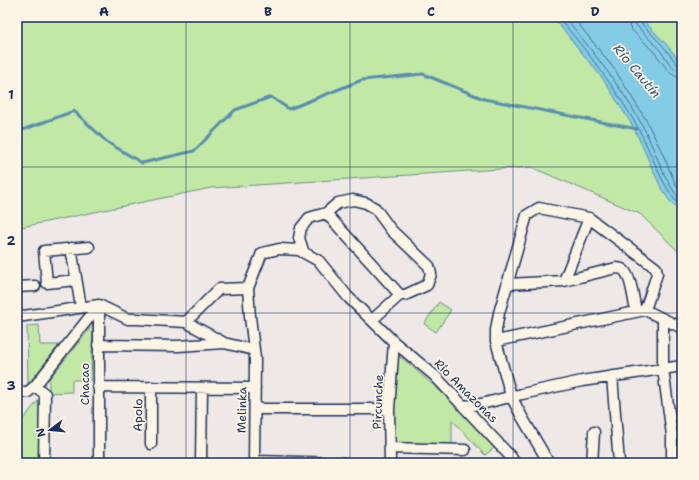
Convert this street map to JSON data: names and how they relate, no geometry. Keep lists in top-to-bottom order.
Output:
{
  "streets": {
    "street": [
      "Chacao",
      "Río Amazonas",
      "Pircunche",
      "Melinka",
      "Apolo"
    ]
  },
  "crossings": [
    ["Río Amazonas", "Pircunche"]
  ],
  "water": ["Río Cautín"],
  "north": "left",
  "grid": {
    "columns": [
      "A",
      "B",
      "C",
      "D"
    ],
    "rows": ["1", "2", "3"]
  }
}
